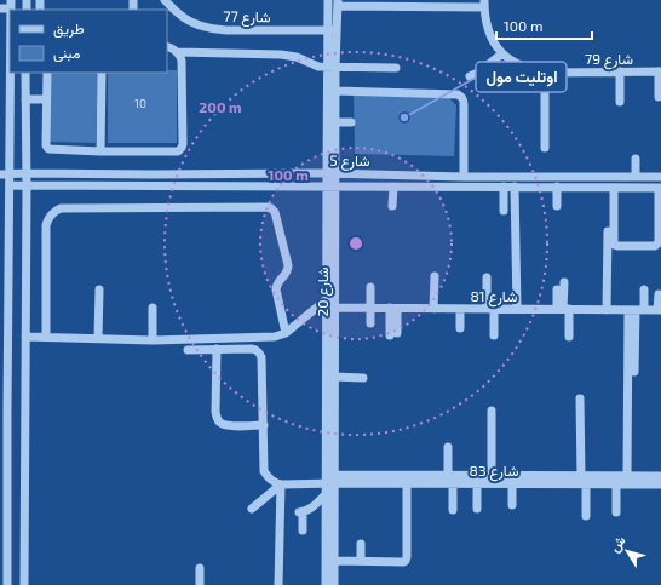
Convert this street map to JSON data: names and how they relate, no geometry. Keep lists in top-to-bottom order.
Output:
{
  "streets": {
    "street": [
      "شارع 77",
      "شارع 79",
      "شارع 5",
      "شارع 20",
      "شارع 81",
      "شارع 83"
    ]
  },
  "crossings": [
    ["شارع 77", "شارع 20"],
    ["شارع 5", "شارع 20"],
    ["شارع 20", "شارع 81"],
    ["شارع 20", "شارع 83"]
  ],
  "places": ["اوتليت مول"],
  "house_numbers": ["10"],
  "legend": ["طريق", "مبنى"],
  "scale_bar": "100 m",
  "north": "top left",
  "rings": ["200 m", "100 m"]
}
